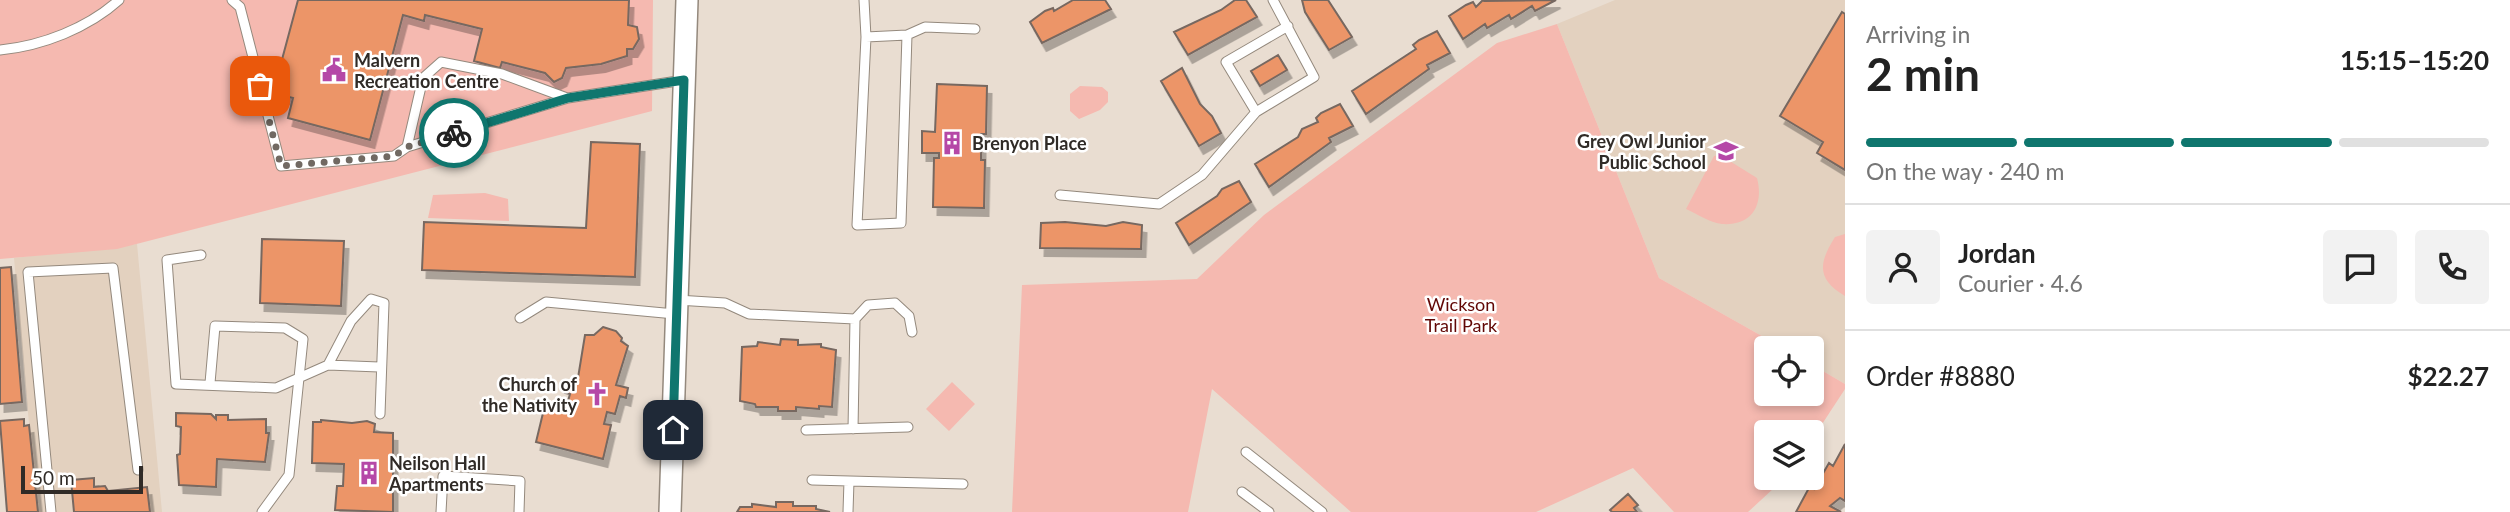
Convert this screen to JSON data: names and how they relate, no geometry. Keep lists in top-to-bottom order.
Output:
{
  "parks": ["Wickson Trail Park"],
  "places": {
    "public building": ["Malvern Recreation Centre"],
    "building": ["Brenyon Place", "Neilson Hall Apartments"],
    "school or university": ["Grey Owl Junior Public School"],
    "church": ["Church of the Nativity"]
  },
  "scale_bar": "50 m",
  "page": {
    "heading": ["2 min", "Arriving in", "15:15–15:20"],
    "panel": [
      "Jordan",
      "Courier · 4.6",
      "Order #8880",
      "$22.27"
    ],
    "bar": "On the way · 240 m",
    "scale": "50 m"
  }
}
